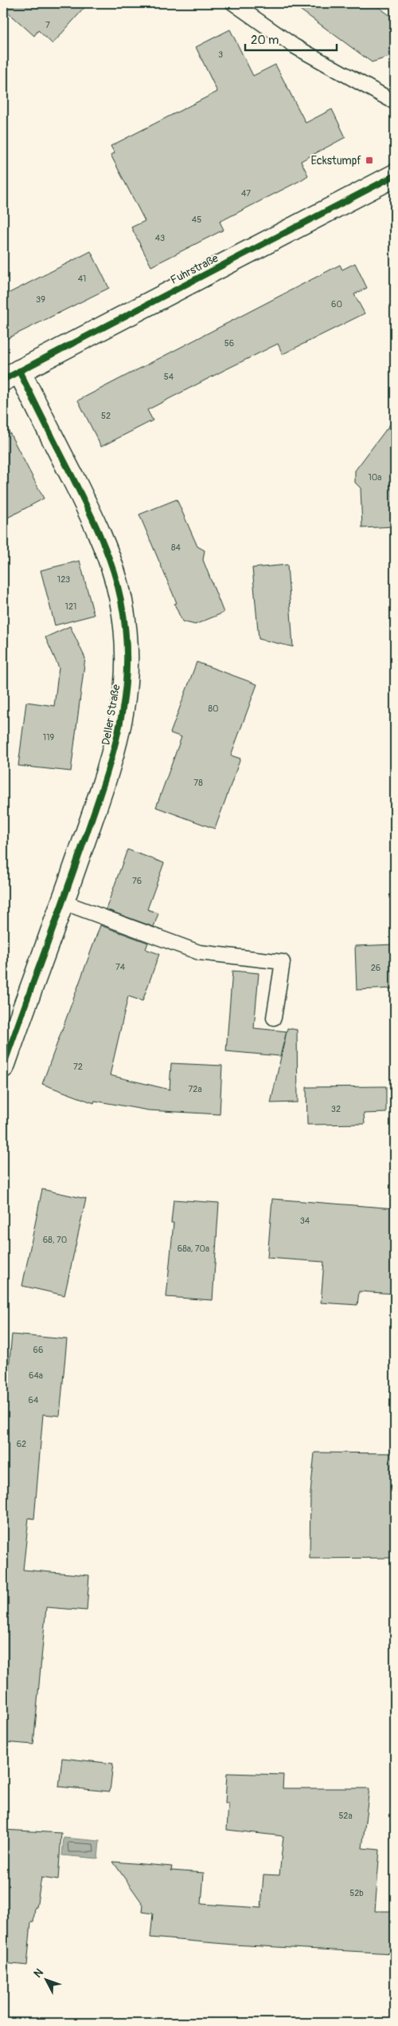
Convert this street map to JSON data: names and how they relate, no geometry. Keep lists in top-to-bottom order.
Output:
{
  "streets": {
    "street": ["Fuhrstraße", "Deller Straße"]
  },
  "crossings": [
    ["Fuhrstraße", "Deller Straße"]
  ],
  "places": {
    "transit": ["Eckstumpf"]
  },
  "house_numbers": [
    "7",
    "3",
    "47",
    "45",
    "43",
    "41",
    "39",
    "60",
    "56",
    "54",
    "52",
    "10a",
    "84",
    "123",
    "121",
    "80",
    "119",
    "78",
    "76",
    "74",
    "26",
    "72",
    "72a",
    "32",
    "34",
    "68, 70",
    "68a, 70a",
    "66",
    "64a",
    "64",
    "62",
    "52a",
    "52b"
  ],
  "scale_bar": "20 m",
  "north": "top left"
}
